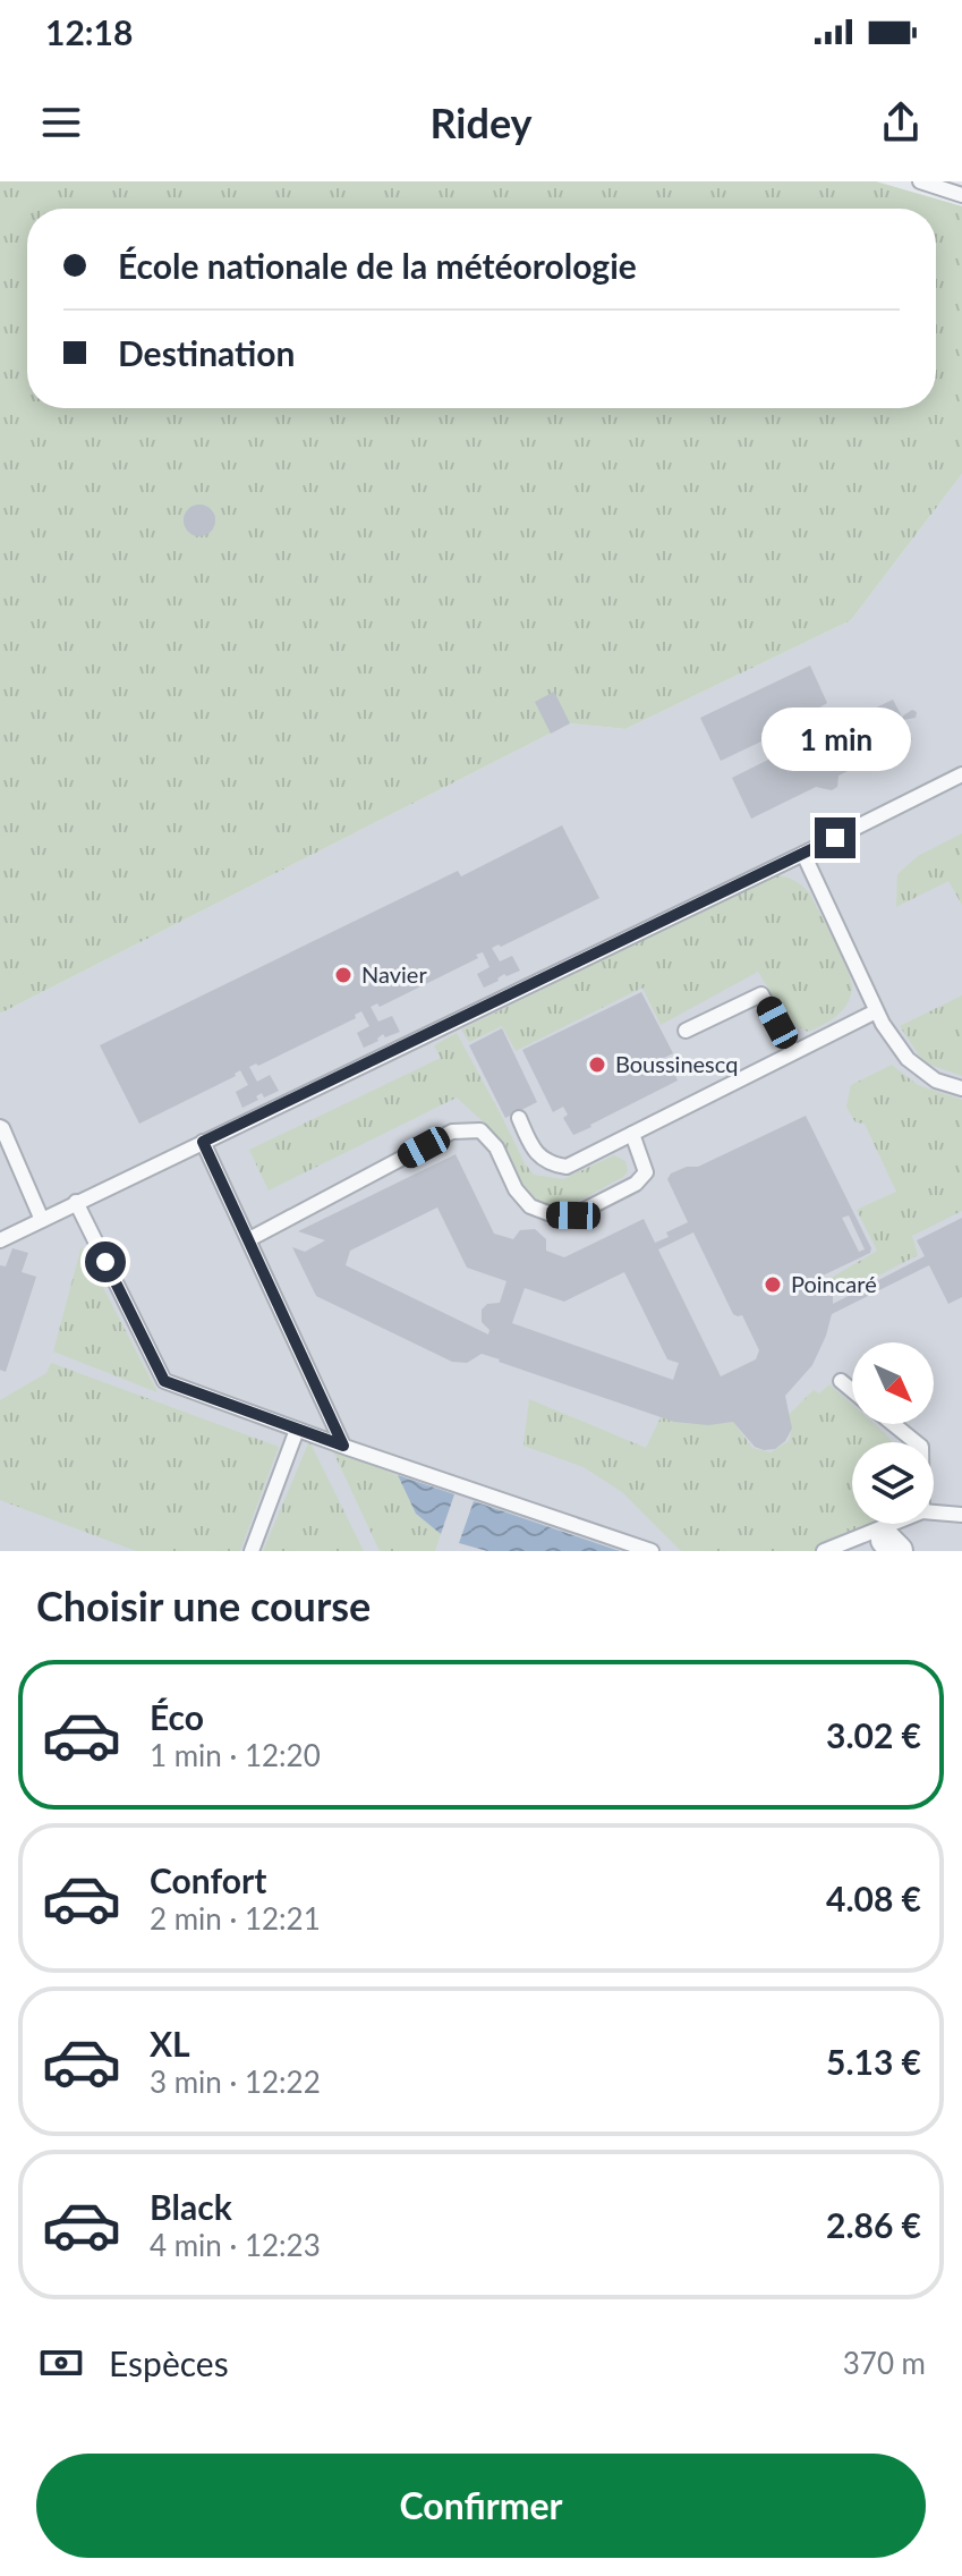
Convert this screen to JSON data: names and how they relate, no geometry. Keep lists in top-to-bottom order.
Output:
{
  "places": ["Navier", "Boussinescq", "Poincaré"],
  "north": "bottom right",
  "page": {
    "status": "12:18",
    "header": "Ridey",
    "banner": ["École nationale de la météorologie", "Destination"],
    "bubble": "1 min",
    "heading": "Choisir une course",
    "list": [
      {
        "name": "Éco",
        "note": "1 min · 12:20",
        "value": "3.02 €"
      },
      {
        "name": "Confort",
        "note": "2 min · 12:21",
        "value": "4.08 €"
      },
      {
        "name": "XL",
        "note": "3 min · 12:22",
        "value": "5.13 €"
      },
      {
        "name": "Black",
        "note": "4 min · 12:23",
        "value": "2.86 €"
      }
    ],
    "pay": ["Espèces", "370 m"],
    "buttons": "Confirmer"
  }
}
